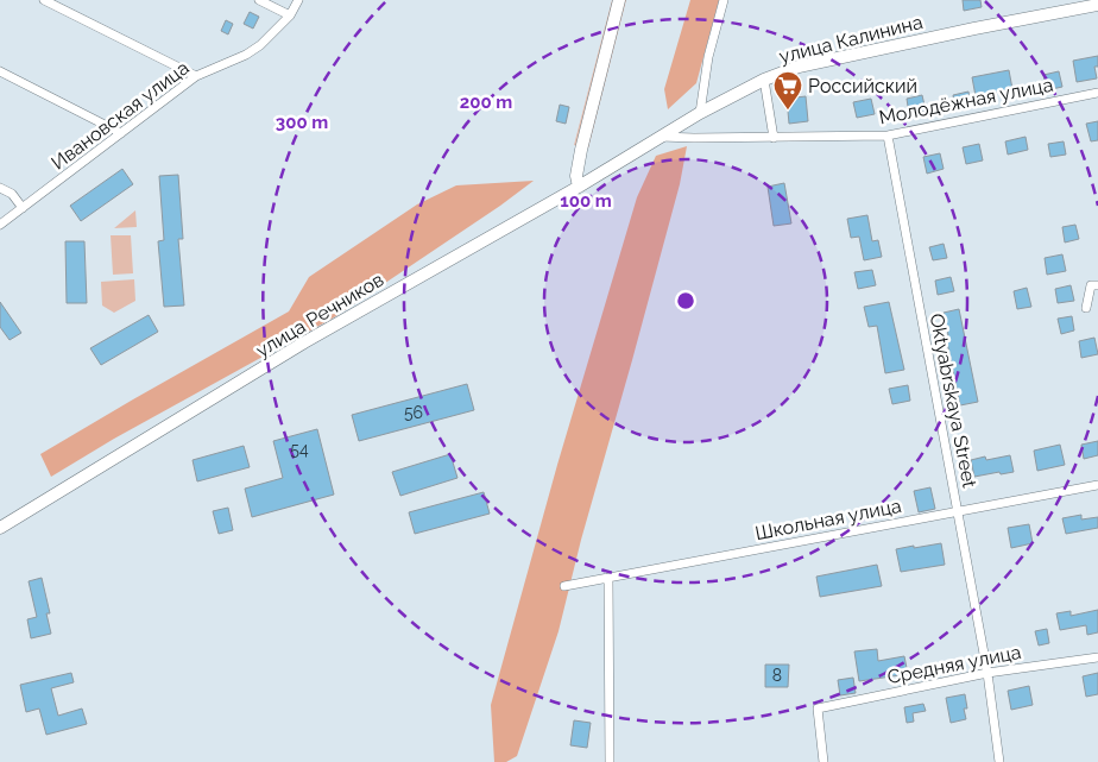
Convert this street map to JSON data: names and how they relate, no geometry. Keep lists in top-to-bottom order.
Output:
{
  "streets": {
    "street": [
      "улица Калинина",
      "Молодёжная улица",
      "Ивановская улица",
      "улица Речников",
      "Oktyabrskaya Street",
      "Школьная улица",
      "Средняя улица"
    ]
  },
  "crossings": [
    ["улица Калинина", "Молодёжная улица"],
    ["улица Калинина", "улица Речников"],
    ["Молодёжная улица", "улица Речников"],
    ["Молодёжная улица", "Oktyabrskaya Street"],
    ["Oktyabrskaya Street", "Школьная улица"],
    ["Oktyabrskaya Street", "Средняя улица"]
  ],
  "places": {
    "supermarket": ["Российский"]
  },
  "house_numbers": ["56", "54", "8"],
  "rings": ["200 m", "300 m", "100 m"]
}
